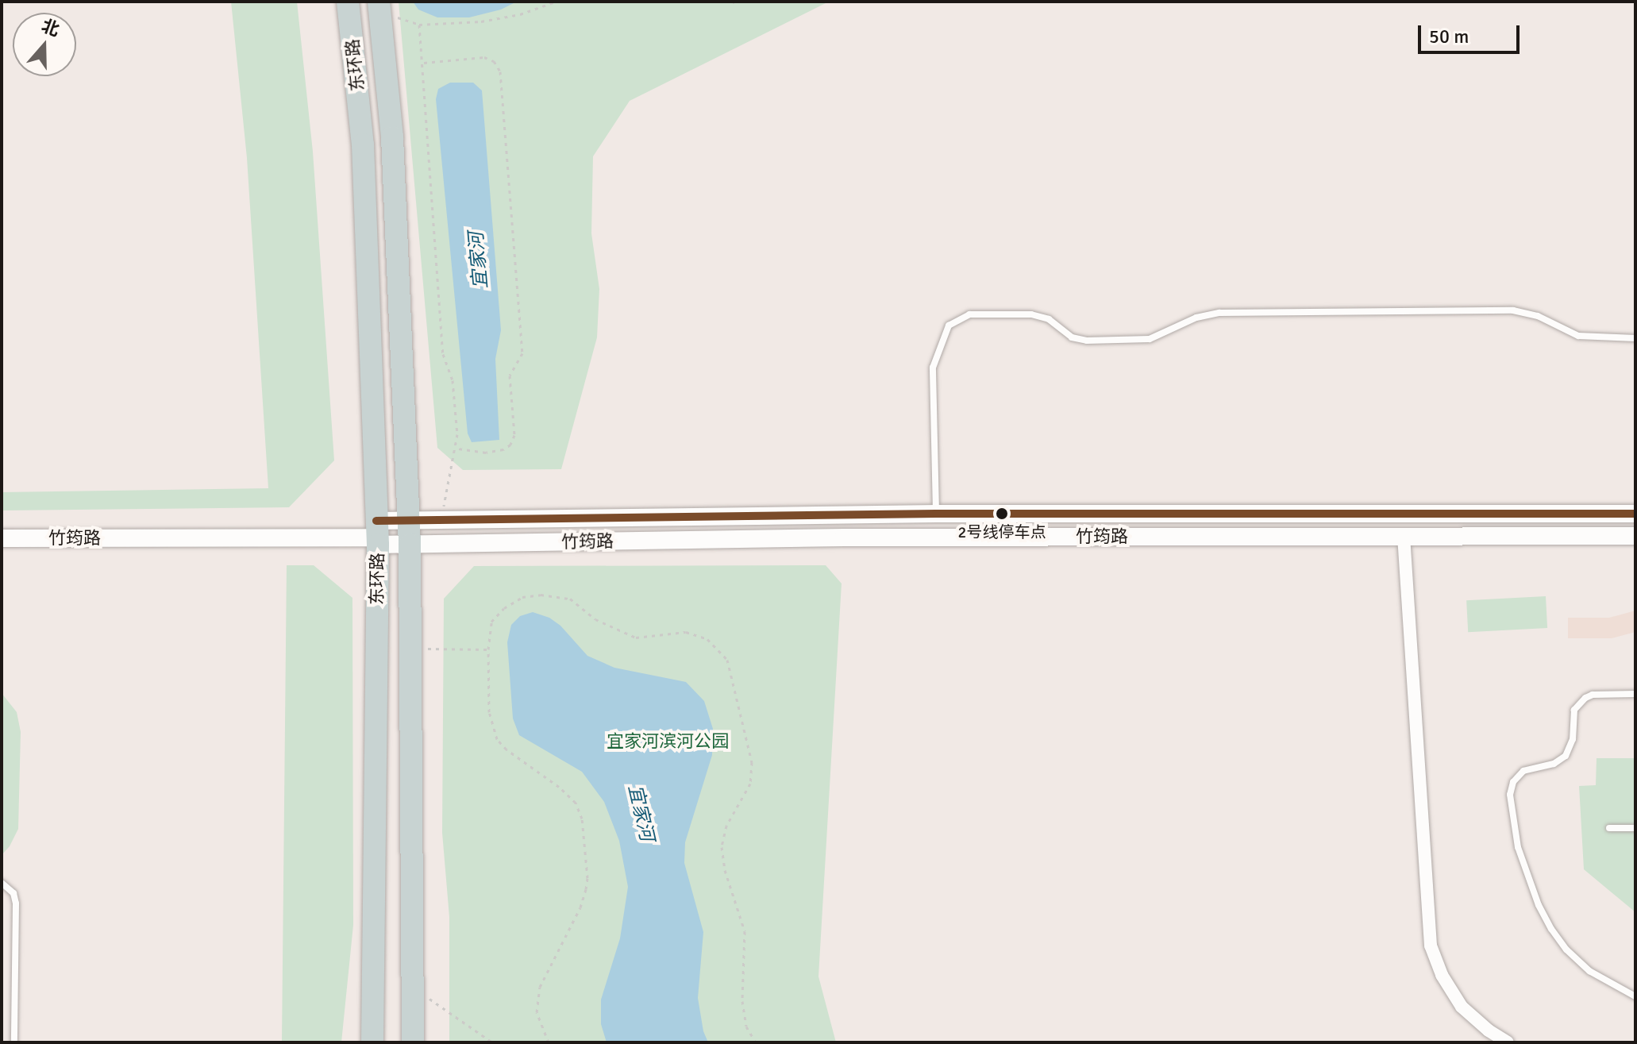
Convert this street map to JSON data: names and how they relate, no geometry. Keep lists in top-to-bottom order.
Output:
{
  "streets": {
    "highway": ["东环路"],
    "main road": ["竹筠路"]
  },
  "crossings": [
    ["东环路", "竹筠路"]
  ],
  "water": ["宜家河"],
  "parks": ["宜家河滨河公园"],
  "places": ["2号线停车点"],
  "scale_bar": "50 m",
  "north": "top"
}
